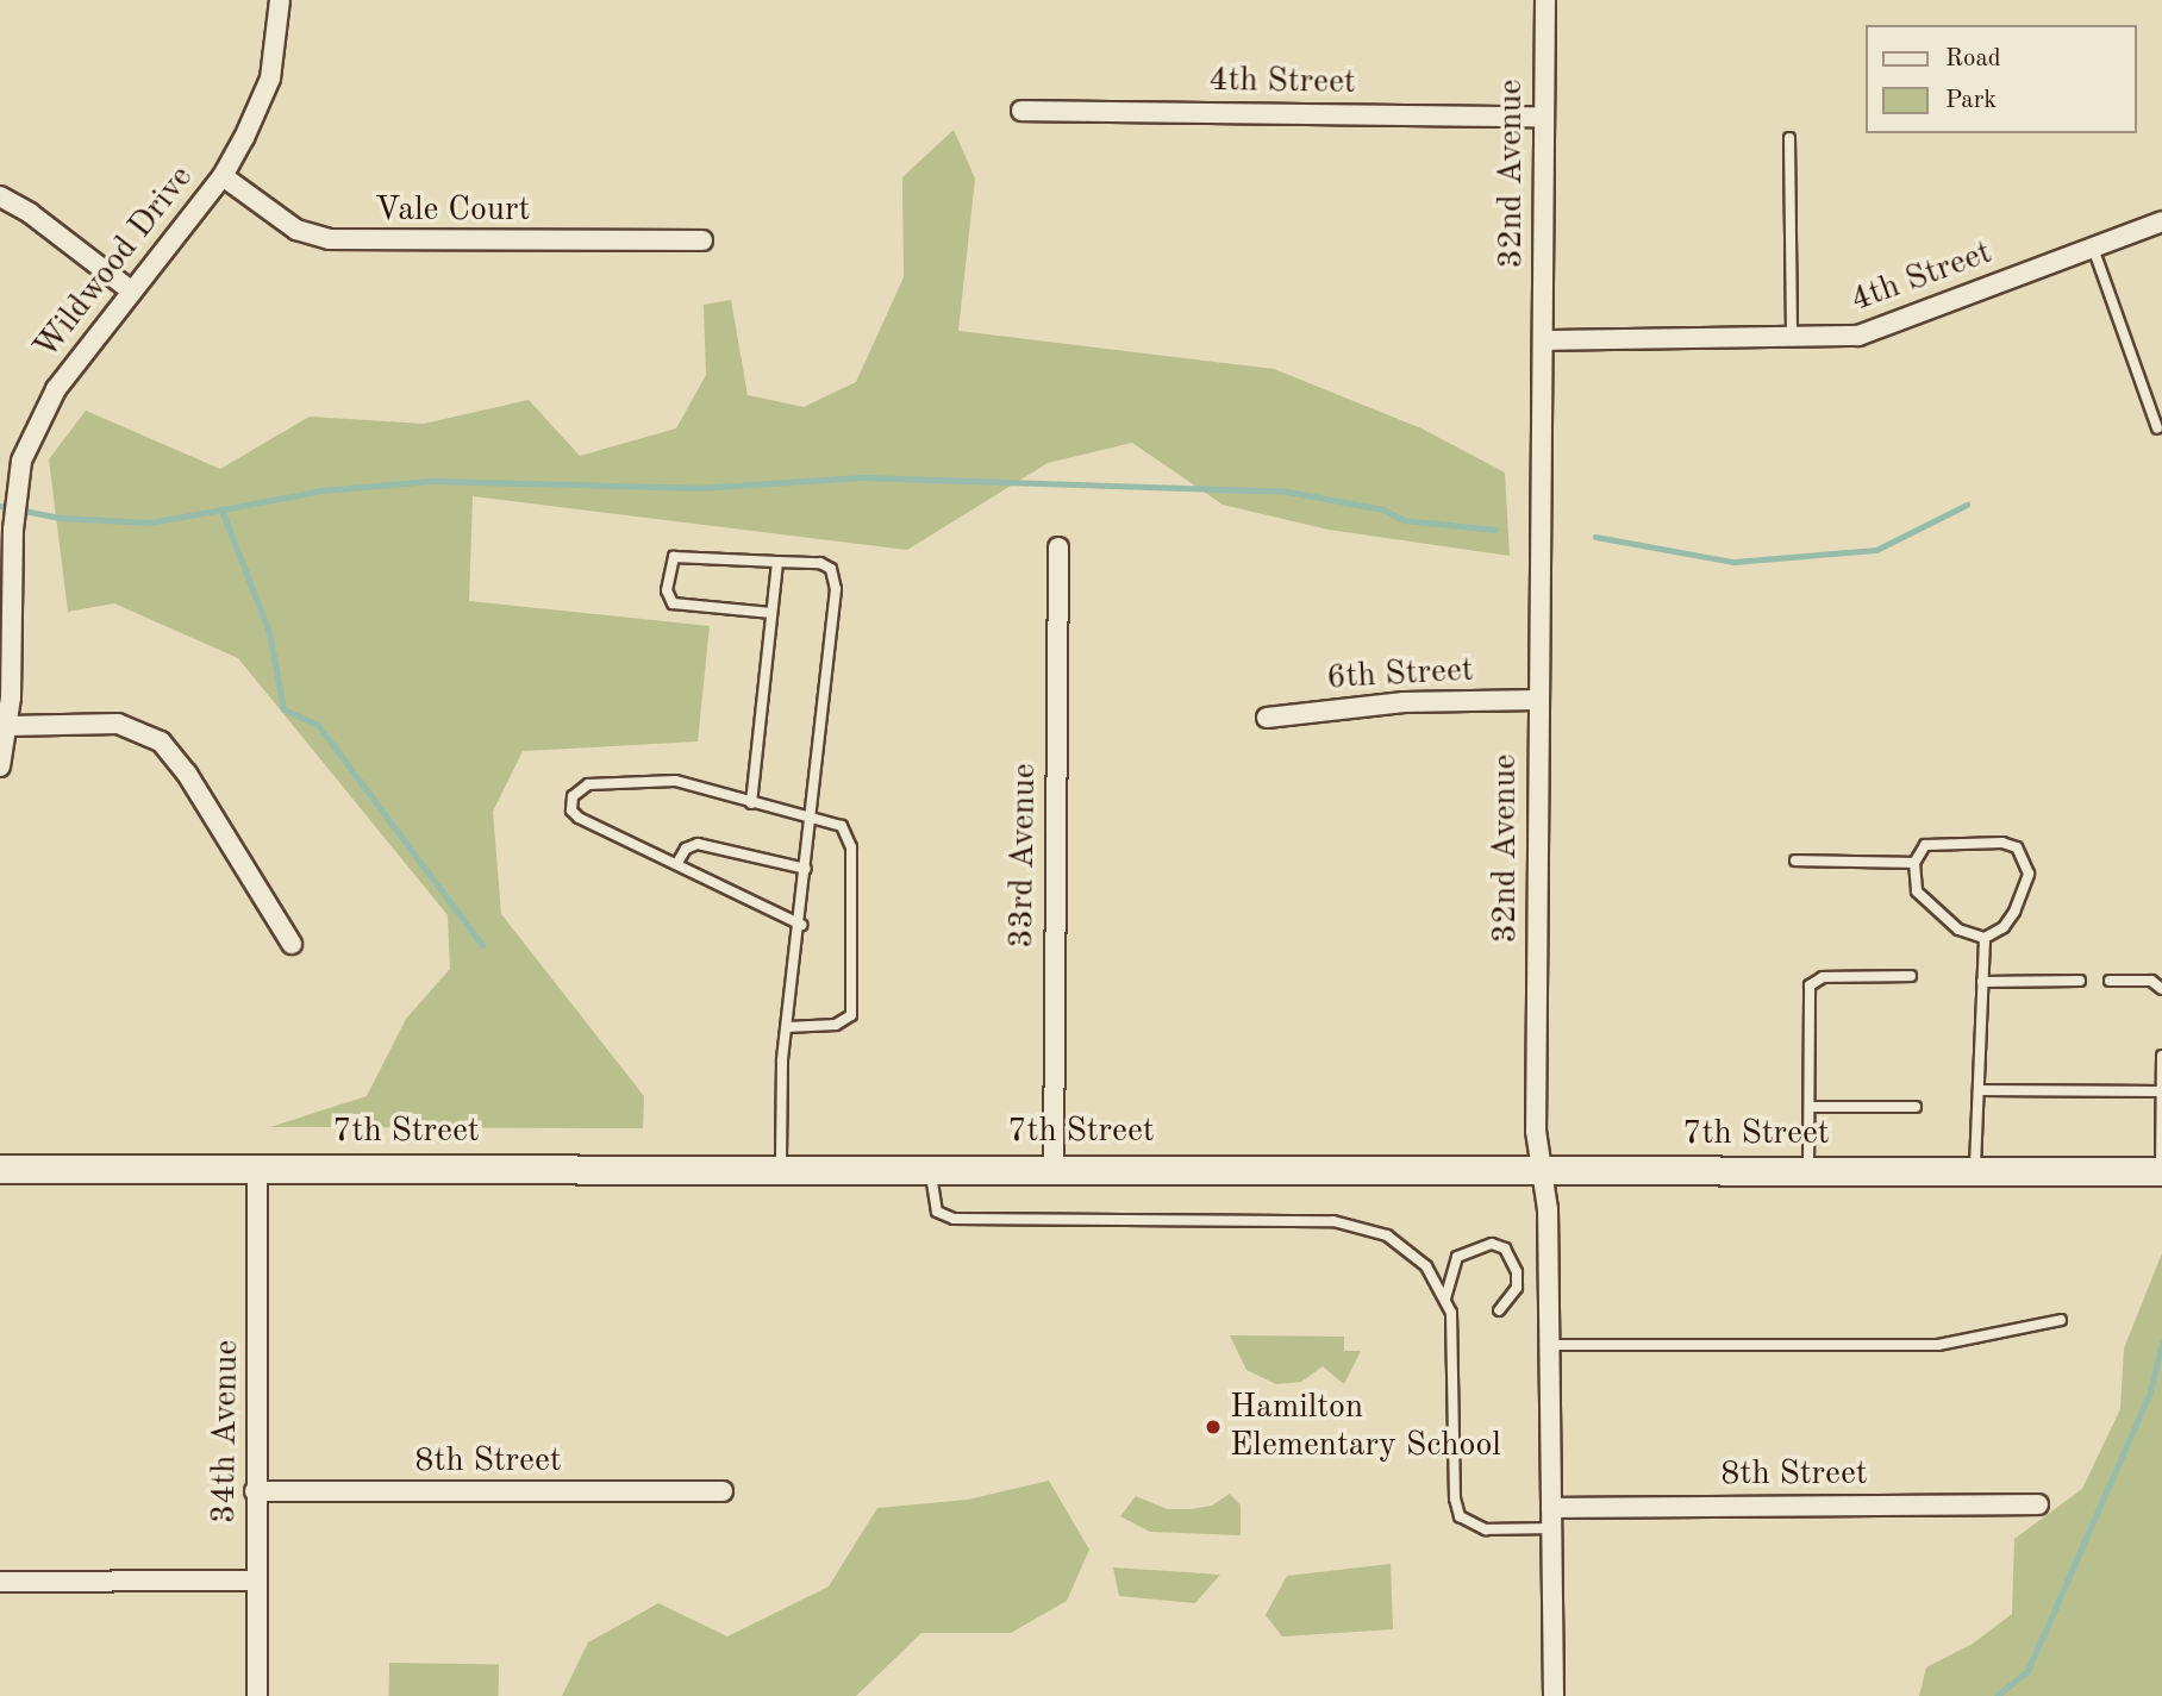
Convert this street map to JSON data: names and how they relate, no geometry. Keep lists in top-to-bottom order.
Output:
{
  "streets": {
    "street": [
      "4th Street",
      "32nd Avenue",
      "Vale Court",
      "Wildwood Drive",
      "6th Street",
      "33rd Avenue",
      "7th Street",
      "34th Avenue",
      "8th Street"
    ]
  },
  "crossings": [
    ["4th Street", "32nd Avenue"],
    ["32nd Avenue", "6th Street"],
    ["32nd Avenue", "7th Street"],
    ["32nd Avenue", "8th Street"],
    ["Vale Court", "Wildwood Drive"],
    ["33rd Avenue", "7th Street"],
    ["7th Street", "34th Avenue"],
    ["34th Avenue", "8th Street"]
  ],
  "places": ["Hamilton Elementary School"],
  "legend": ["Road", "Park"]
}
